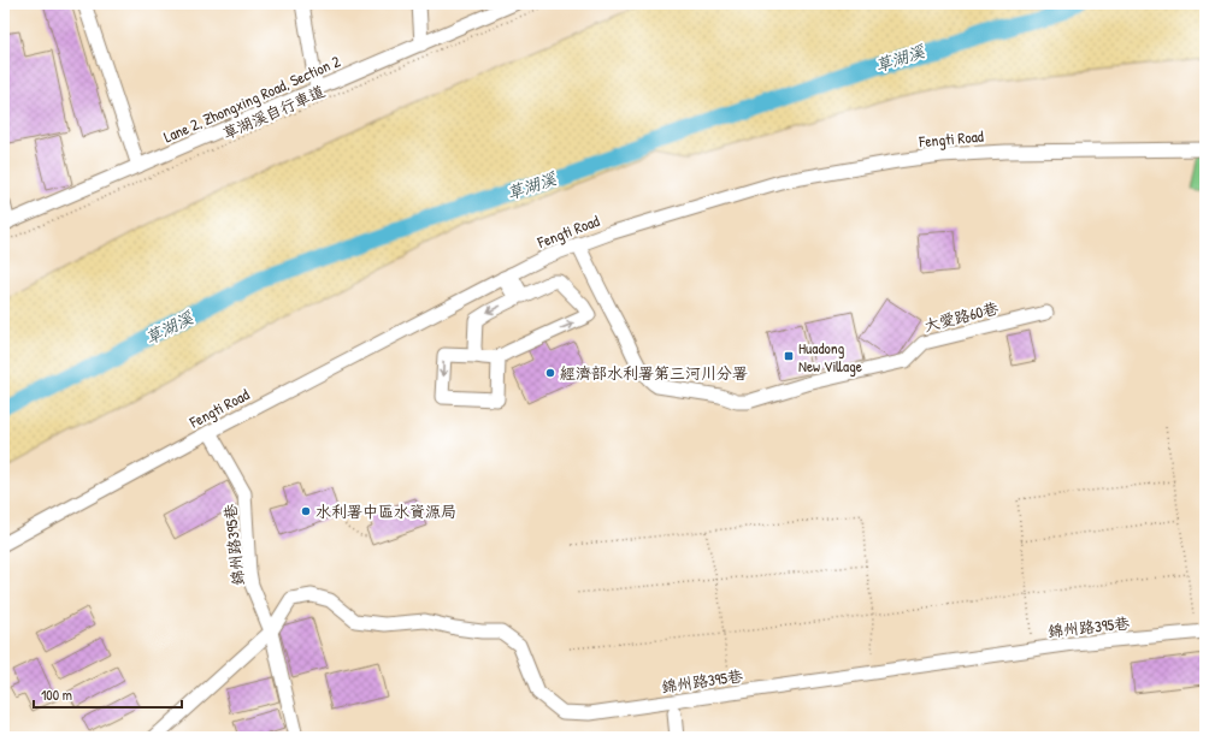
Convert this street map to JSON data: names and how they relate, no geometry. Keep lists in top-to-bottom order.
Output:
{
  "streets": {
    "street": [
      "Lane 2, Zhongxing Road, Section 2",
      "Fengti Road",
      "大愛路60巷",
      "錦州路395巷"
    ],
    "path": ["草湖溪自行車道"]
  },
  "crossings": [
    ["Fengti Road", "大愛路60巷"],
    ["Fengti Road", "錦州路395巷"]
  ],
  "water": ["草湖溪"],
  "places": {
    "transit": ["Huadong New Village"],
    "other": ["經濟部水利署第三河川分署", "水利署中區水資源局"]
  },
  "scale_bar": "100 m"
}
